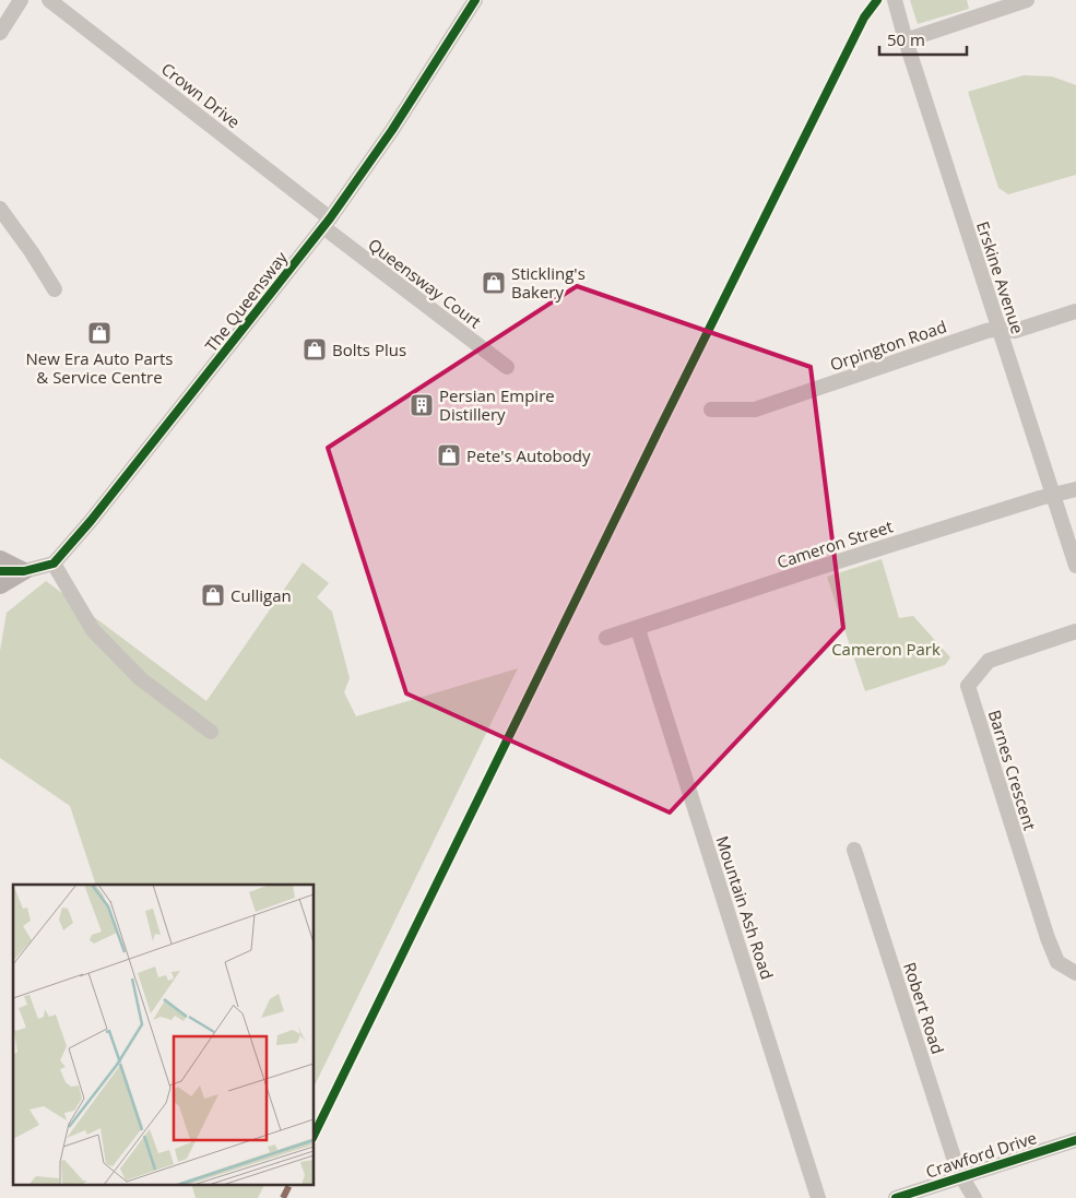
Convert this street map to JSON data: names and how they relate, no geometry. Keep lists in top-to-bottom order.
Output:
{
  "streets": {
    "street": [
      "Crown Drive",
      "Erskine Avenue",
      "Queensway Court",
      "The Queensway",
      "Orpington Road",
      "Cameron Street",
      "Barnes Crescent",
      "Mountain Ash Road",
      "Robert Road",
      "Crawford Drive"
    ]
  },
  "crossings": [
    ["Crown Drive", "Queensway Court"],
    ["Crown Drive", "The Queensway"],
    ["Erskine Avenue", "Orpington Road"],
    ["Erskine Avenue", "Cameron Street"],
    ["Queensway Court", "The Queensway"],
    ["Cameron Street", "Mountain Ash Road"],
    ["Robert Road", "Crawford Drive"]
  ],
  "parks": ["Cameron Park"],
  "places": {
    "shop": [
      "Stickling's Bakery",
      "New Era Auto Parts & Service Centre",
      "Bolts Plus",
      "Pete's Autobody",
      "Culligan"
    ],
    "building": ["Persian Empire Distillery"]
  },
  "scale_bar": "50 m"
}
